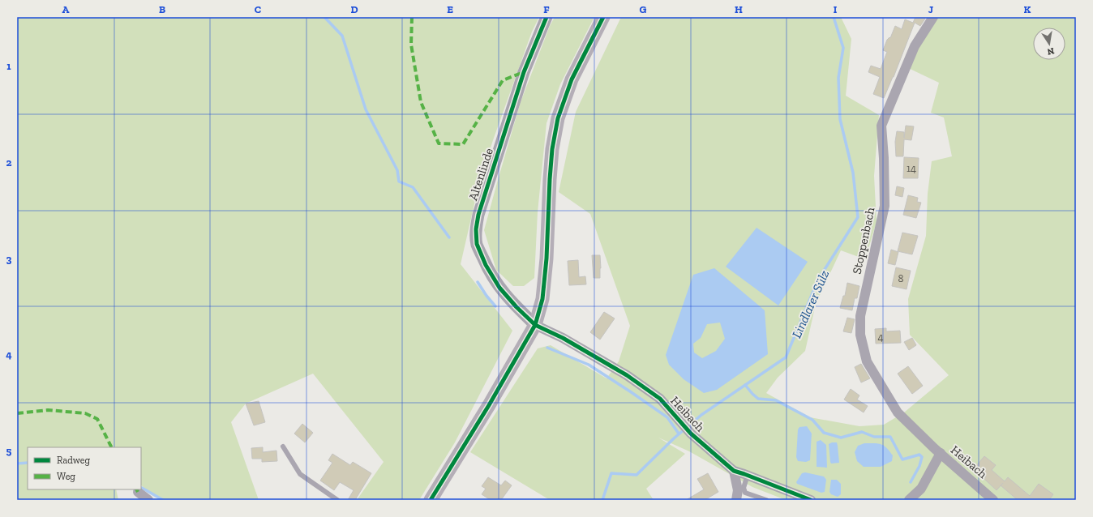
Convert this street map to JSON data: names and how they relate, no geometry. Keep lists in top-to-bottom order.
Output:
{
  "streets": {
    "street": ["Altenlinde", "Stoppenbach", "Heibach"]
  },
  "crossings": [
    ["Altenlinde", "Heibach"],
    ["Stoppenbach", "Heibach"]
  ],
  "water": ["Lindlarer Sülz"],
  "house_numbers": ["14", "8", "4"],
  "legend": ["Radweg", "Weg"],
  "north": "bottom",
  "grid": {
    "columns": [
      "A",
      "B",
      "C",
      "D",
      "E",
      "F",
      "G",
      "H",
      "I",
      "J",
      "K"
    ],
    "rows": [
      "1",
      "2",
      "3",
      "4",
      "5"
    ]
  }
}
